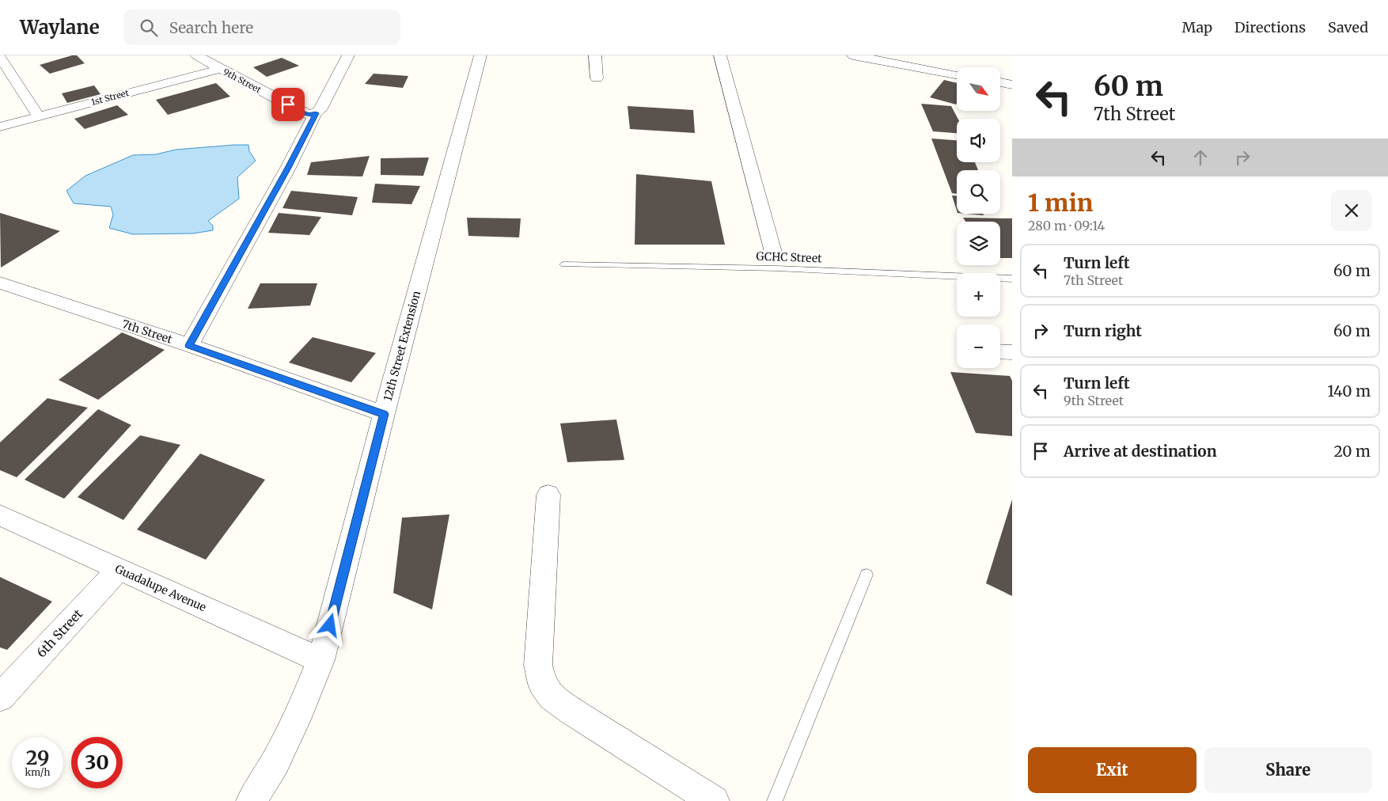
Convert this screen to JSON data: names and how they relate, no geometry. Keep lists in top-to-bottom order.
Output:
{
  "streets": {
    "street": [
      "9th Street",
      "1st Street",
      "7th Street",
      "12th Street Extension",
      "Guadalupe Avenue",
      "6th Street"
    ],
    "lane": ["GCHC Street"]
  },
  "crossings": [
    ["9th Street", "1st Street"],
    ["7th Street", "12th Street Extension"],
    ["12th Street Extension", "Guadalupe Avenue"],
    ["Guadalupe Avenue", "6th Street"]
  ],
  "north": "bottom right",
  "page": {
    "header": "Waylane",
    "search": "Search here",
    "nav": ["Map", "Directions", "Saved"],
    "turn": ["60 m", "7th Street"],
    "map_buttons": ["+", "−"],
    "heading": ["1 min", "280 m · 09:14"],
    "list": [
      {
        "name": "Turn left",
        "note": "7th Street",
        "value": "60 m"
      },
      {
        "name": "Turn right",
        "value": "60 m"
      },
      {
        "name": "Turn left",
        "note": "9th Street",
        "value": "140 m"
      },
      {
        "name": "Arrive at destination",
        "value": "20 m"
      }
    ],
    "speed": "29 km/h",
    "limit": "30",
    "buttons": ["Exit", "Share"]
  }
}
